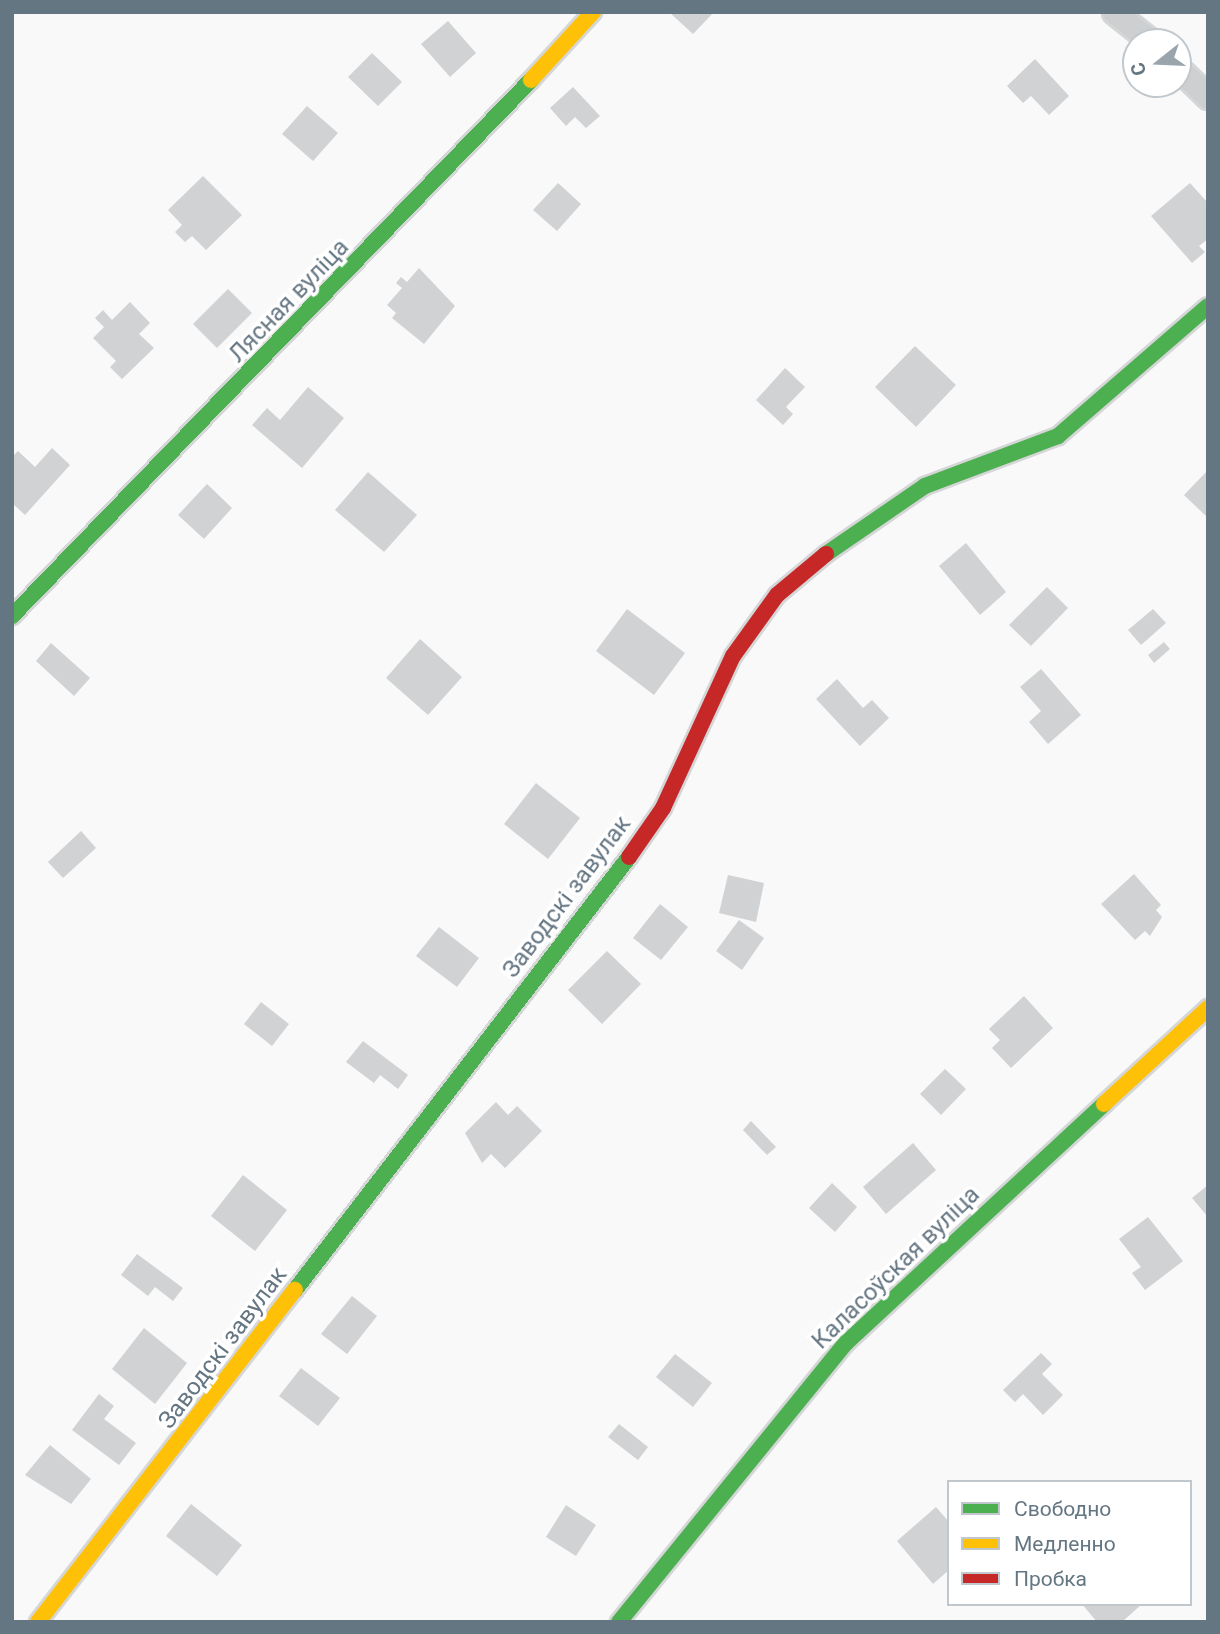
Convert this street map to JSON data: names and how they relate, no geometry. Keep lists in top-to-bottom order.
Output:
{
  "streets": {
    "street": ["Лясная вуліца", "Заводскі завулак", "Каласоўская вуліца"]
  },
  "legend": ["Свободно", "Медленно", "Пробка"],
  "north": "left"
}
